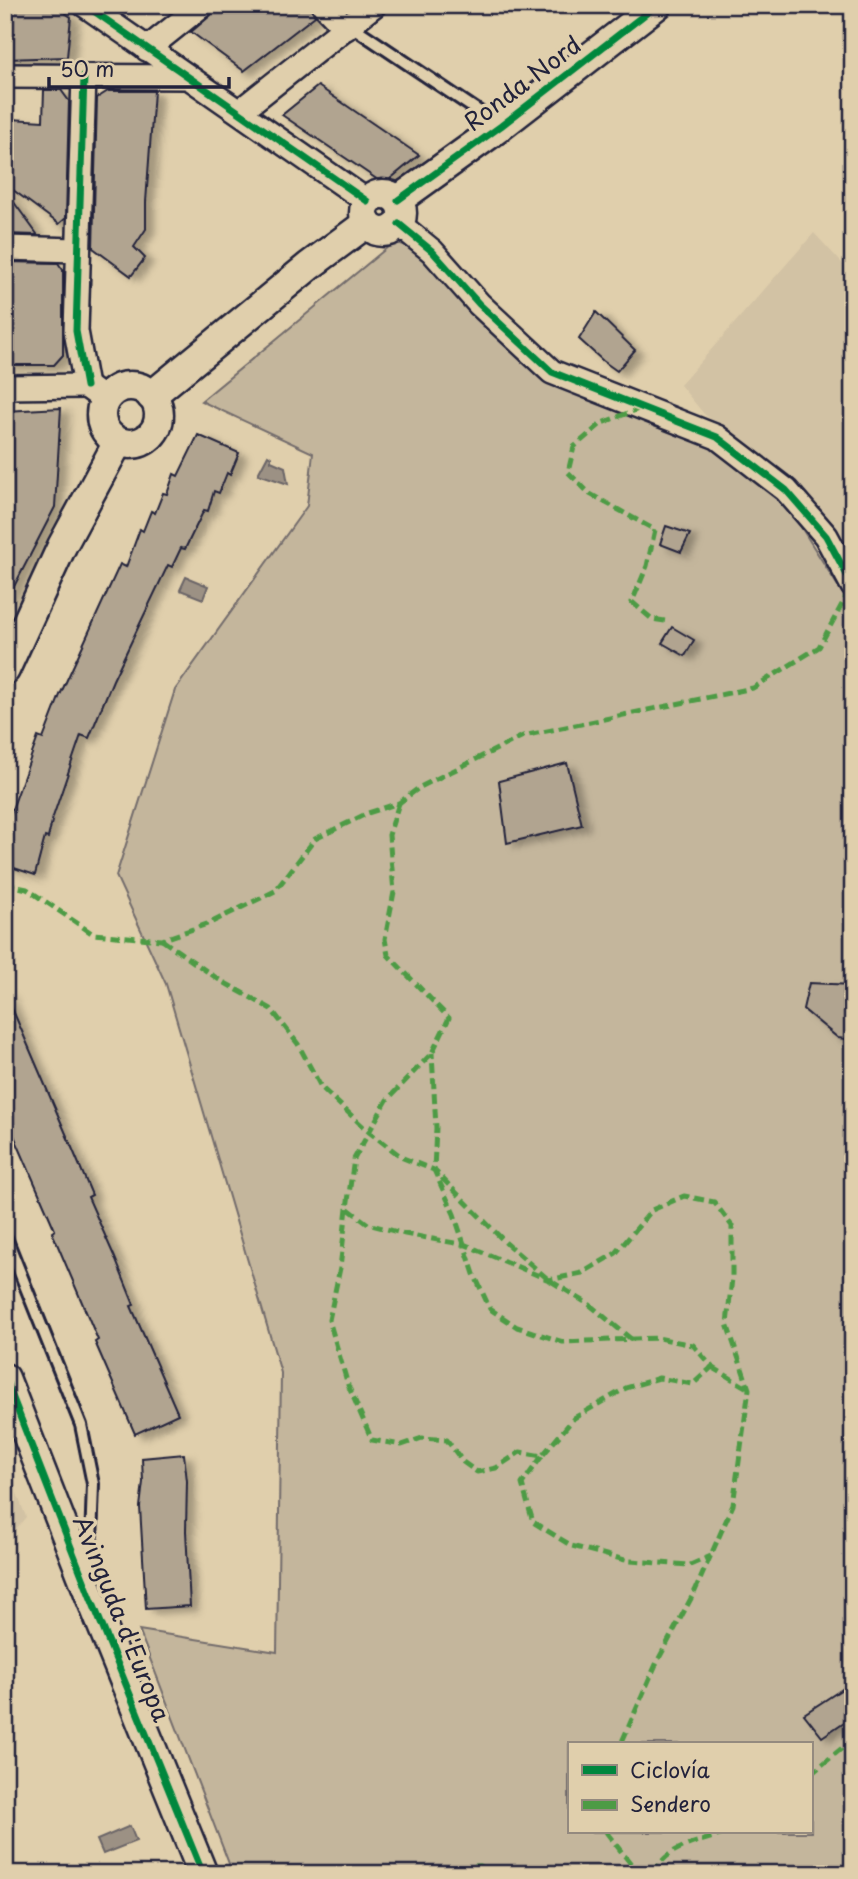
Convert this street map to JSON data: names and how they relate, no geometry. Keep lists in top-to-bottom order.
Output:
{
  "streets": {
    "street": ["Ronda Nord", "Avinguda d'Europa"]
  },
  "legend": ["Ciclovía", "Sendero"],
  "scale_bar": "50 m"
}
